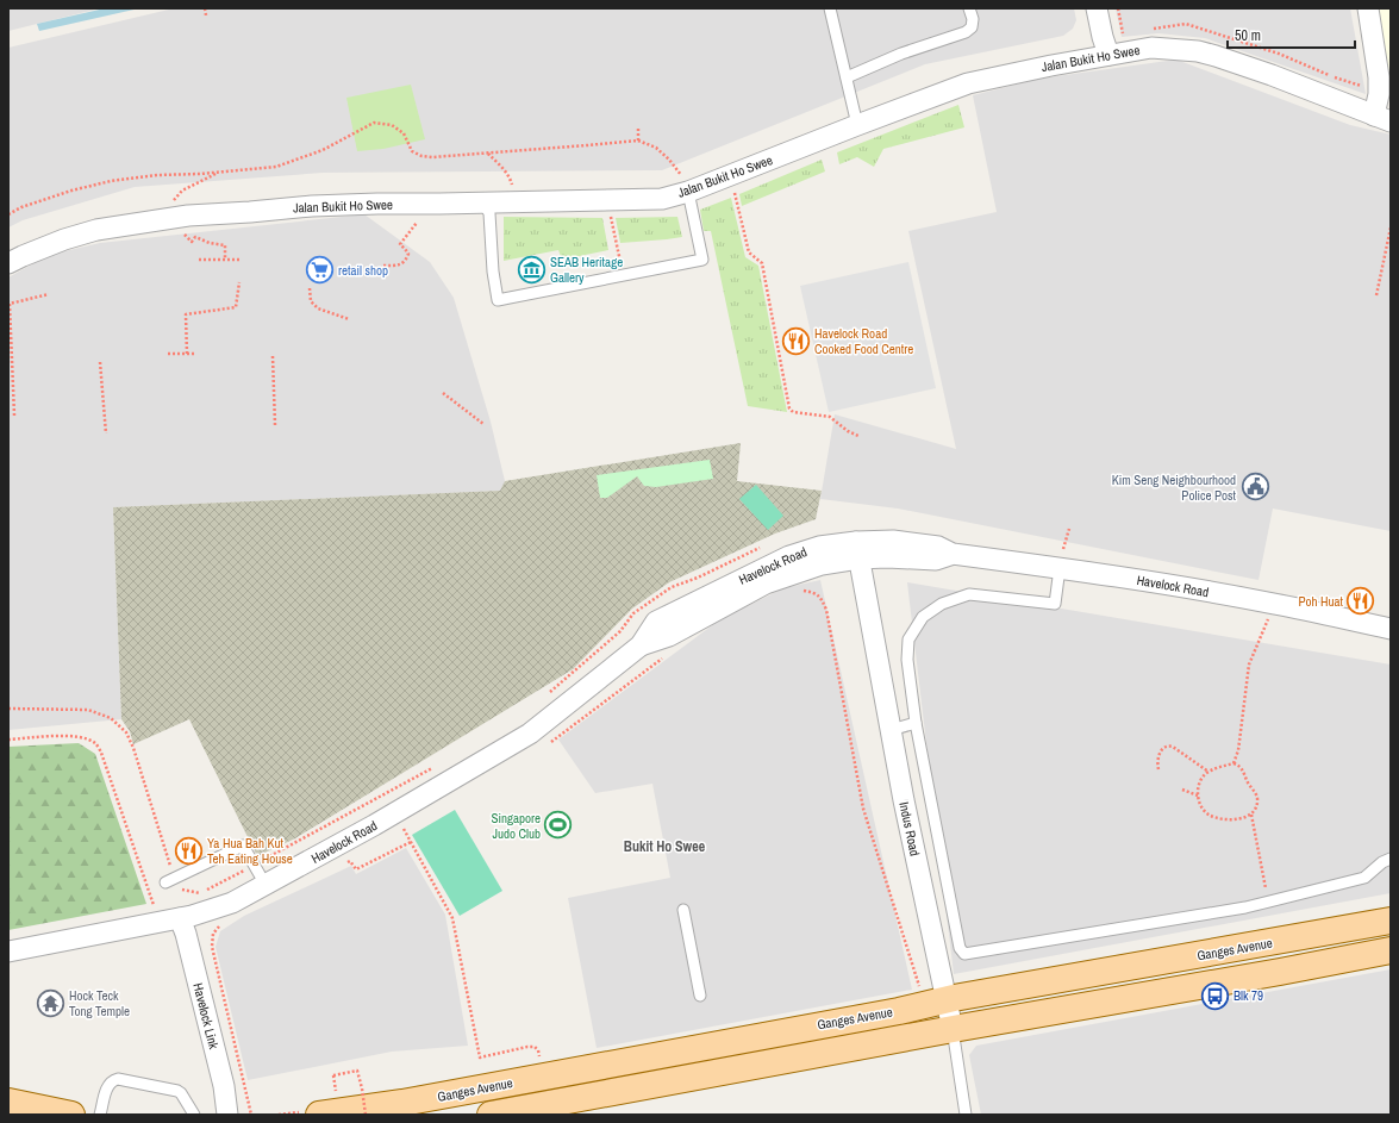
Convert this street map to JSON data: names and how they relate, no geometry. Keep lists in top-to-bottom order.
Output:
{
  "streets": {
    "main road": ["Ganges Avenue"],
    "street": [
      "Jalan Bukit Ho Swee",
      "Havelock Road",
      "Indus Road",
      "Havelock Link"
    ]
  },
  "crossings": [
    ["Havelock Road", "Indus Road"],
    ["Havelock Road", "Havelock Link"],
    ["Indus Road", "Ganges Avenue"]
  ],
  "districts": ["Bukit Ho Swee"],
  "places": {
    "museum": ["SEAB Heritage Gallery"],
    "supermarket": ["retail shop"],
    "restaurant": ["Havelock Road Cooked Food Centre", "Poh Huat", "Ya Hua Bah Kut Teh Eating House"],
    "public building": ["Kim Seng Neighbourhood Police Post"],
    "sports": ["Singapore Judo Club"],
    "bus stop": ["Blk 79"],
    "temple": ["Hock Teck Tong Temple"]
  },
  "scale_bar": "50 m"
}
